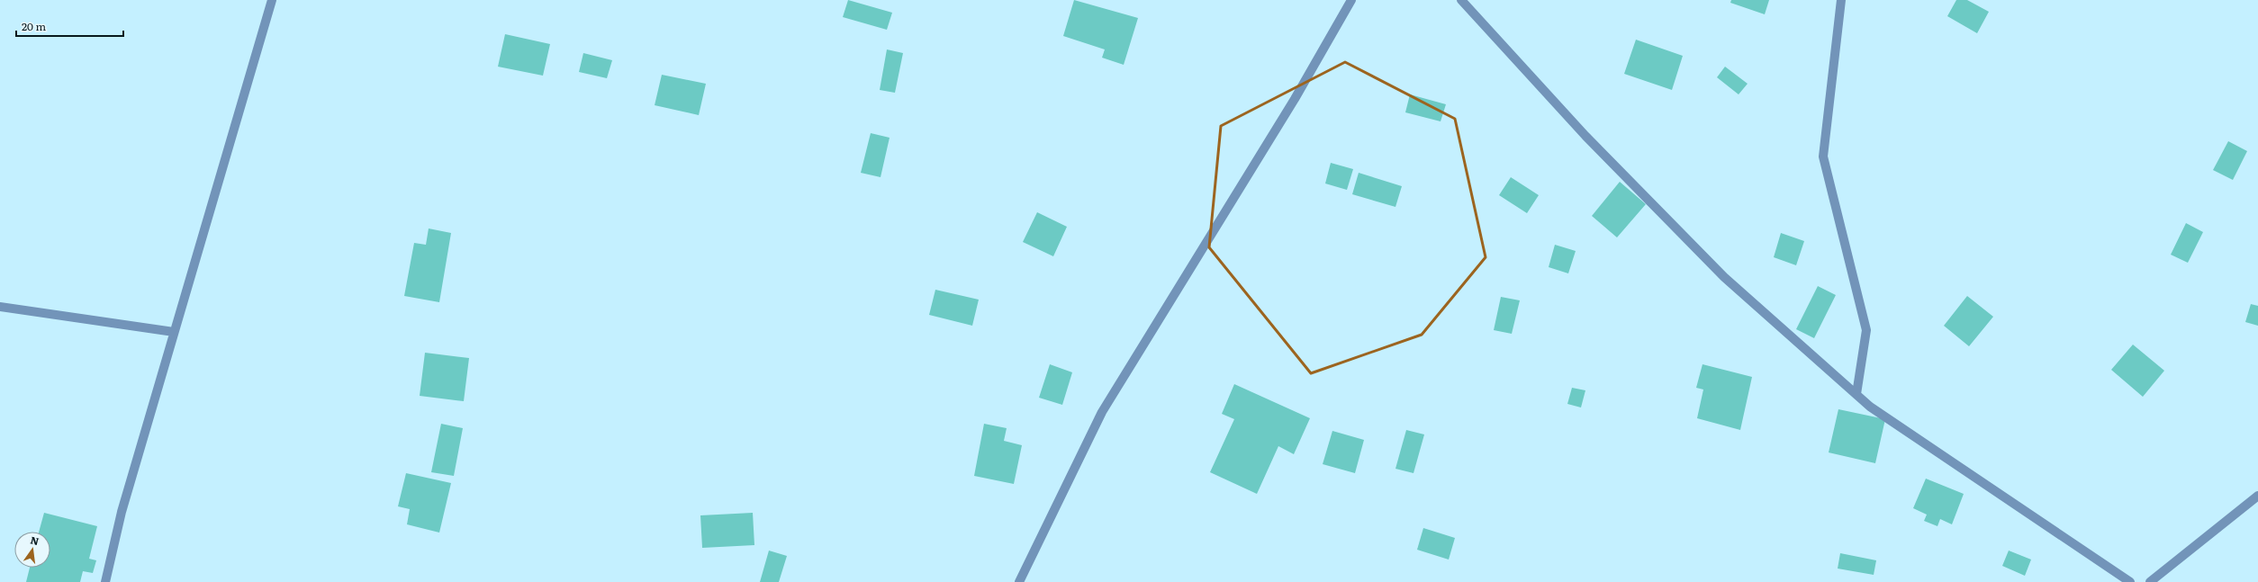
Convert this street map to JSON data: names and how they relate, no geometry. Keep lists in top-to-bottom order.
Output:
{
  "scale_bar": "20 m",
  "north": "top"
}
